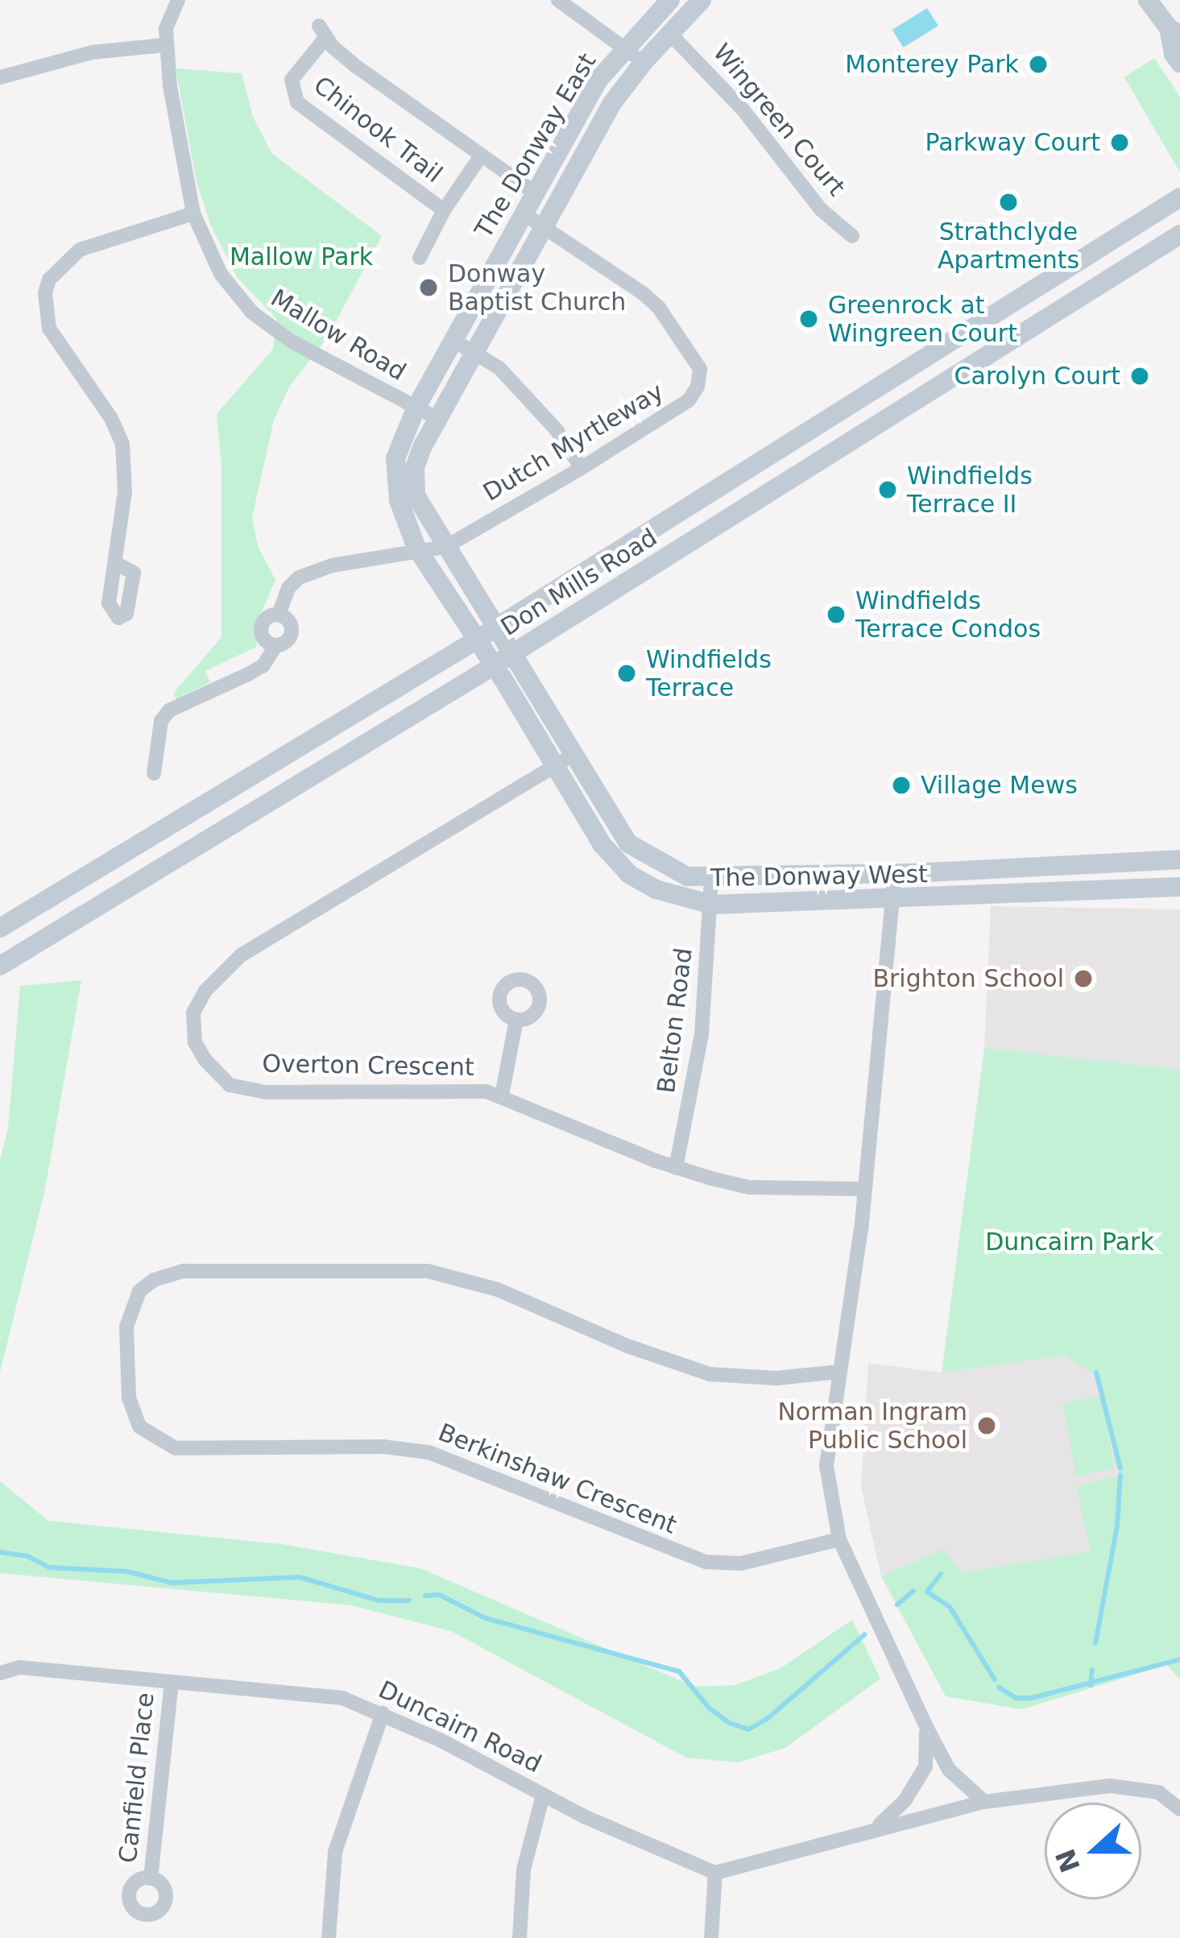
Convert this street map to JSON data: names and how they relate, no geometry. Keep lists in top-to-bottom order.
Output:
{
  "streets": {
    "street": [
      "Wingreen Court",
      "Chinook Trail",
      "The Donway East",
      "Mallow Road",
      "Dutch Myrtleway",
      "Don Mills Road",
      "The Donway West",
      "Belton Road",
      "Overton Crescent",
      "Berkinshaw Crescent",
      "Duncairn Road",
      "Canfield Place"
    ]
  },
  "crossings": [
    ["Wingreen Court", "The Donway East"],
    ["The Donway East", "Mallow Road"],
    ["The Donway East", "Dutch Myrtleway"],
    ["The Donway East", "Don Mills Road"],
    ["The Donway East", "The Donway West"],
    ["Don Mills Road", "The Donway West"],
    ["The Donway West", "Belton Road"],
    ["The Donway West", "Overton Crescent"],
    ["Belton Road", "Overton Crescent"],
    ["Duncairn Road", "Canfield Place"]
  ],
  "parks": ["Mallow Park", "Duncairn Park"],
  "places": [
    "Monterey Park",
    "Parkway Court",
    "Strathclyde Apartments",
    "Donway Baptist Church",
    "Greenrock at Wingreen Court",
    "Carolyn Court",
    "Windfields Terrace II",
    "Windfields Terrace Condos",
    "Windfields Terrace",
    "Village Mews",
    "Brighton School",
    "Norman Ingram Public School"
  ],
  "north": "left"
}
